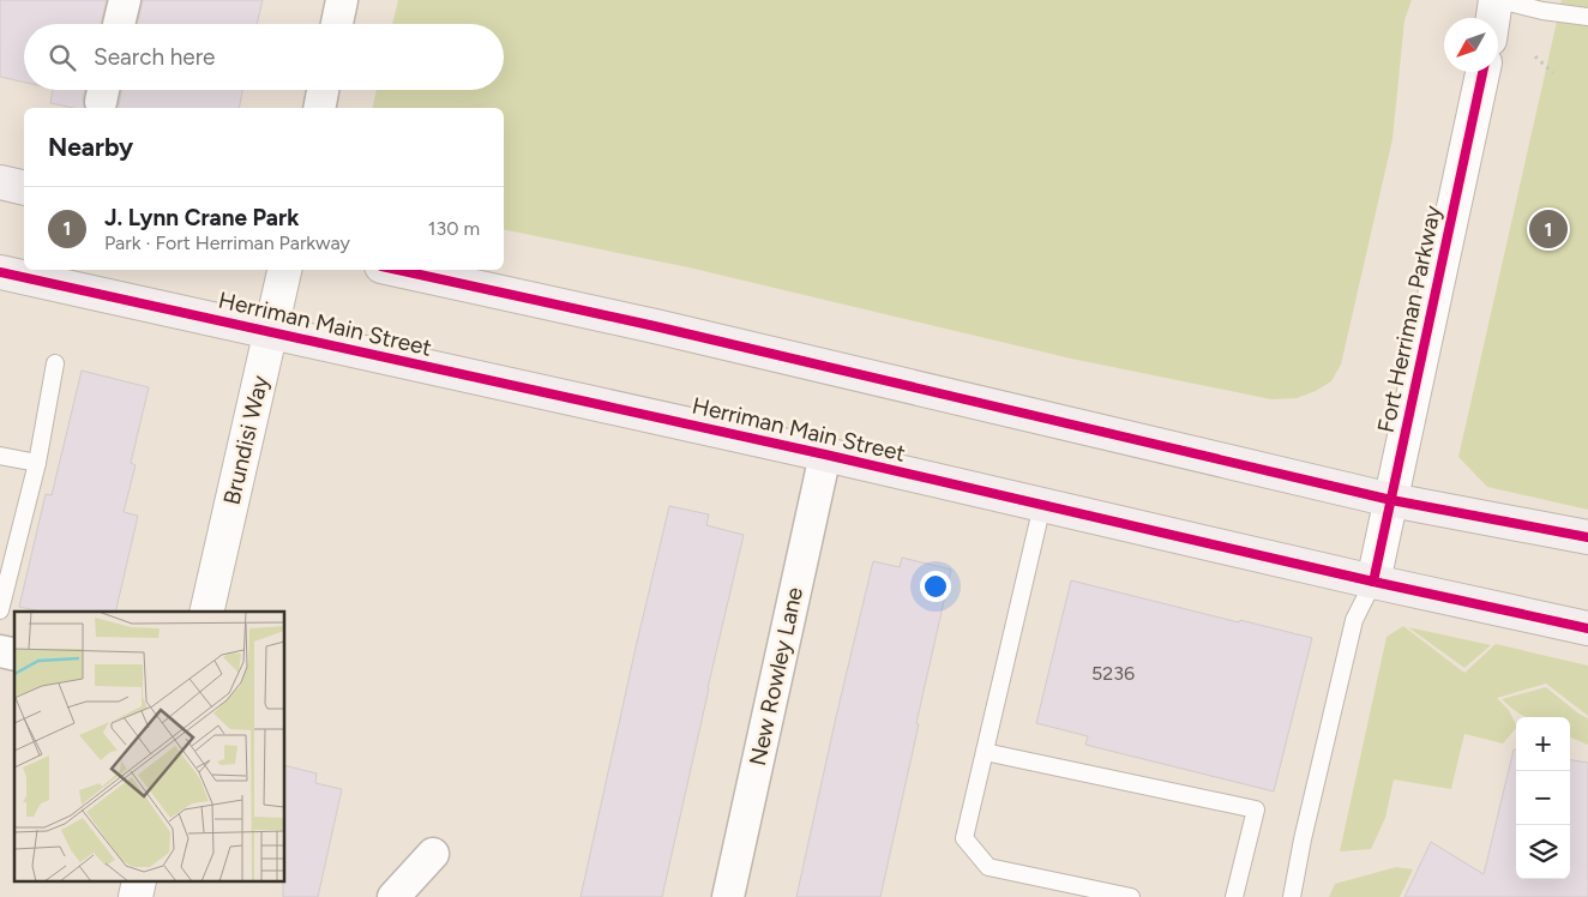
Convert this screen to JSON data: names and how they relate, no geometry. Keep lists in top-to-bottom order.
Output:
{
  "streets": {
    "main road": ["Herriman Main Street"],
    "street": ["Fort Herriman Parkway", "Brundisi Way", "New Rowley Lane"]
  },
  "crossings": [
    ["Fort Herriman Parkway", "Herriman Main Street"],
    ["Herriman Main Street", "Brundisi Way"],
    ["Herriman Main Street", "New Rowley Lane"]
  ],
  "house_numbers": ["5236"],
  "north": "bottom left",
  "page": {
    "search": "Search here",
    "heading": "Nearby",
    "list": [
      {
        "mark": "1",
        "name": "J. Lynn Crane Park",
        "note": "Park · Fort Herriman Parkway",
        "value": "130 m"
      }
    ],
    "pins": "1",
    "map_buttons": ["+", "−"]
  }
}
